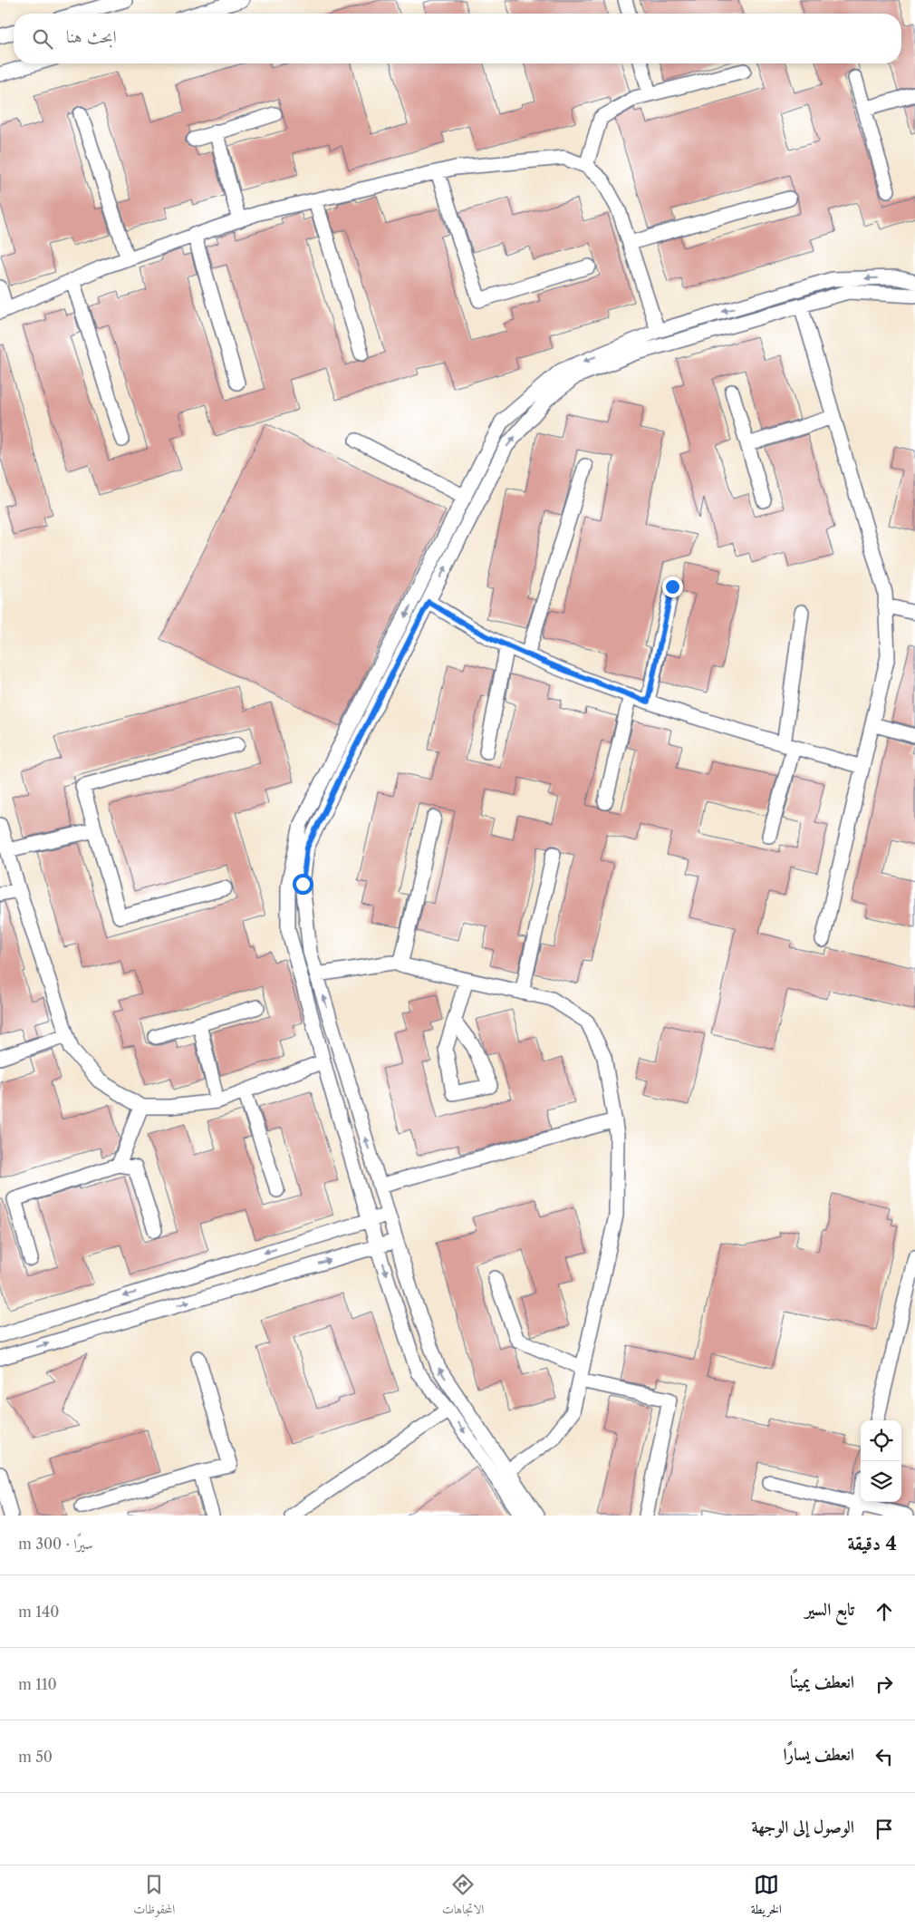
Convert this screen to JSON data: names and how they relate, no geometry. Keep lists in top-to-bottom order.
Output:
{
  "page": {
    "search": "ابحث هنا",
    "heading": ["4 دقيقة", "سيرًا · 300 m"],
    "list": [
      ["تابع السير", "140 m"],
      ["انعطف يمينًا", "110 m"],
      ["انعطف يسارًا", "50 m"],
      "الوصول إلى الوجهة"
    ],
    "nav": ["الخريطة", "الاتجاهات", "المحفوظات"]
  }
}
